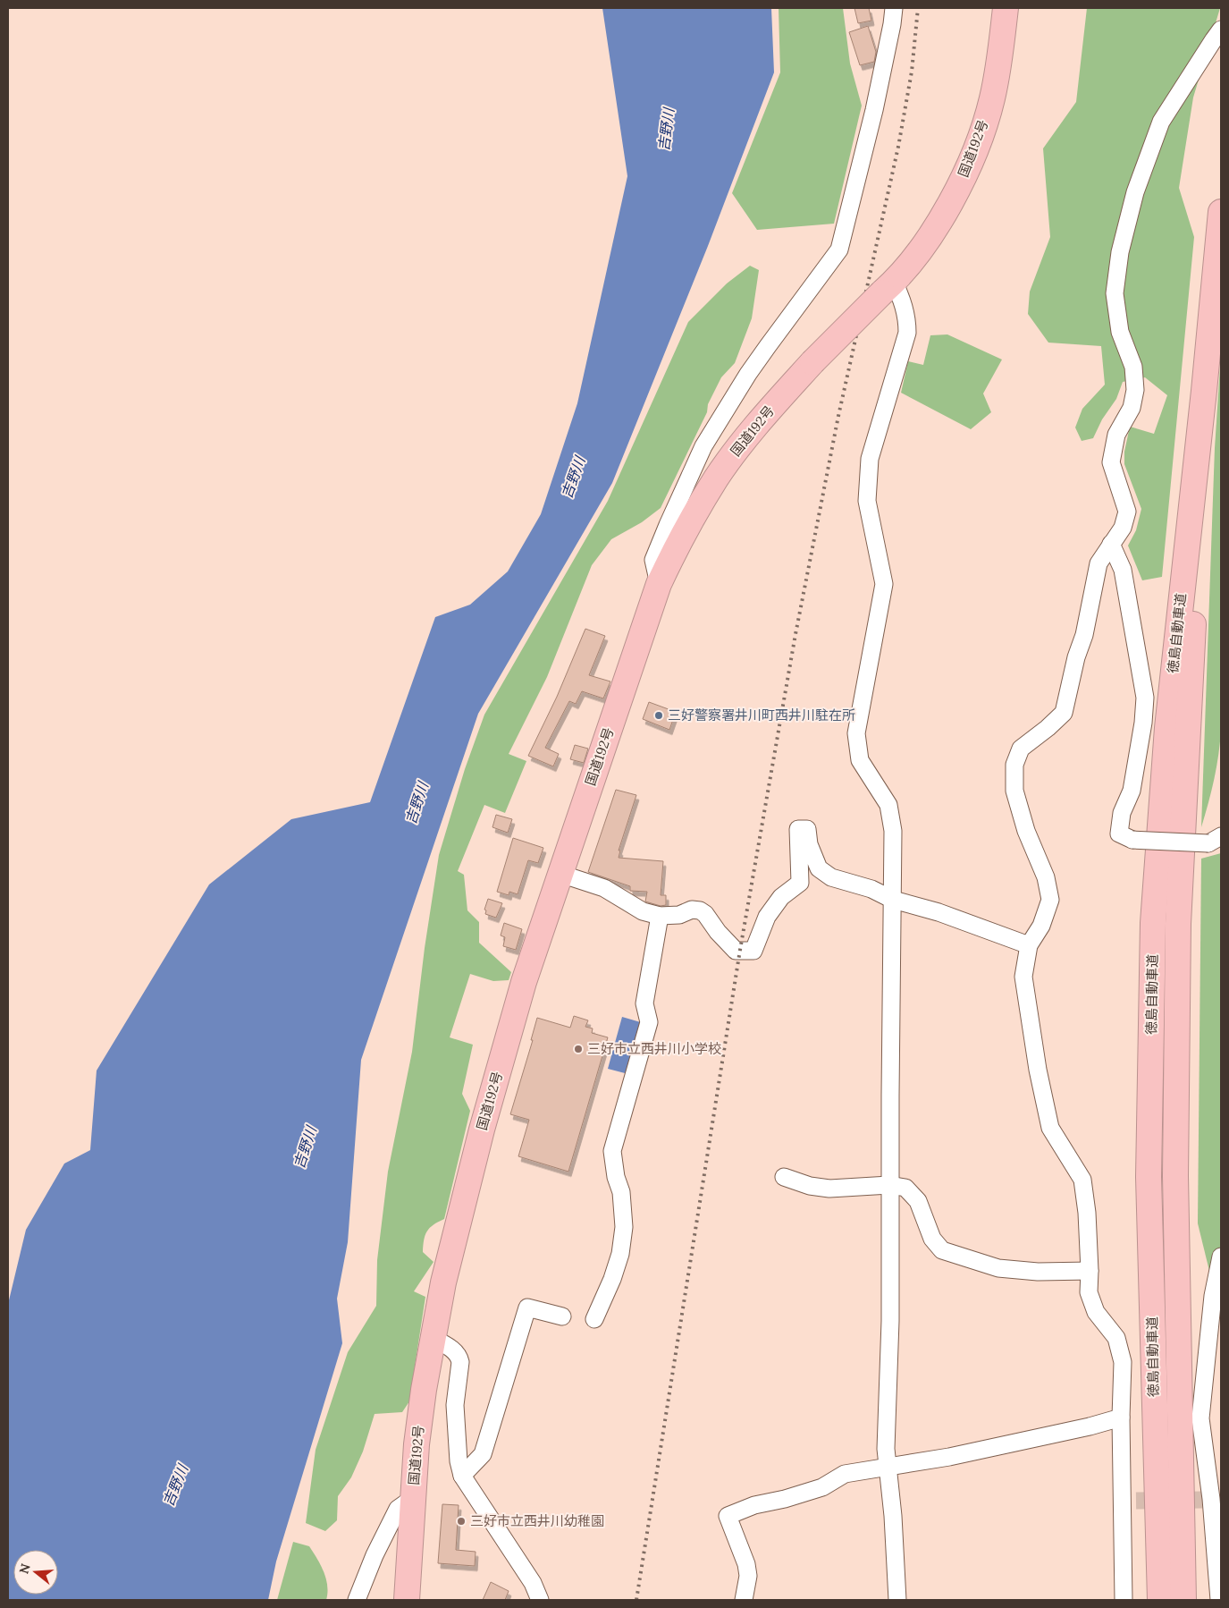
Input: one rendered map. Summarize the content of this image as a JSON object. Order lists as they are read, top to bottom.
{
  "streets": {
    "highway": ["国道192号", "徳島自動車道"]
  },
  "water": ["吉野川"],
  "places": ["三好警察署井川町西井川駐在所", "三好市立西井川小学校", "三好市立西井川幼稚園"],
  "north": "left"
}
